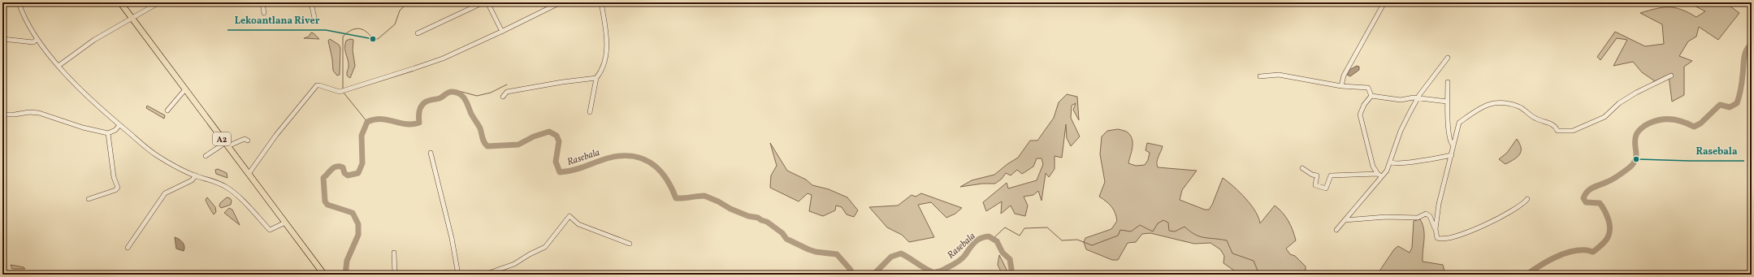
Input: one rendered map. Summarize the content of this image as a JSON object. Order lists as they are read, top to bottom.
{
  "streets": {
    "main road": ["A2"]
  },
  "water": ["Rasebala"],
  "places": ["Lekoantlana River", "Rasebala"]
}
